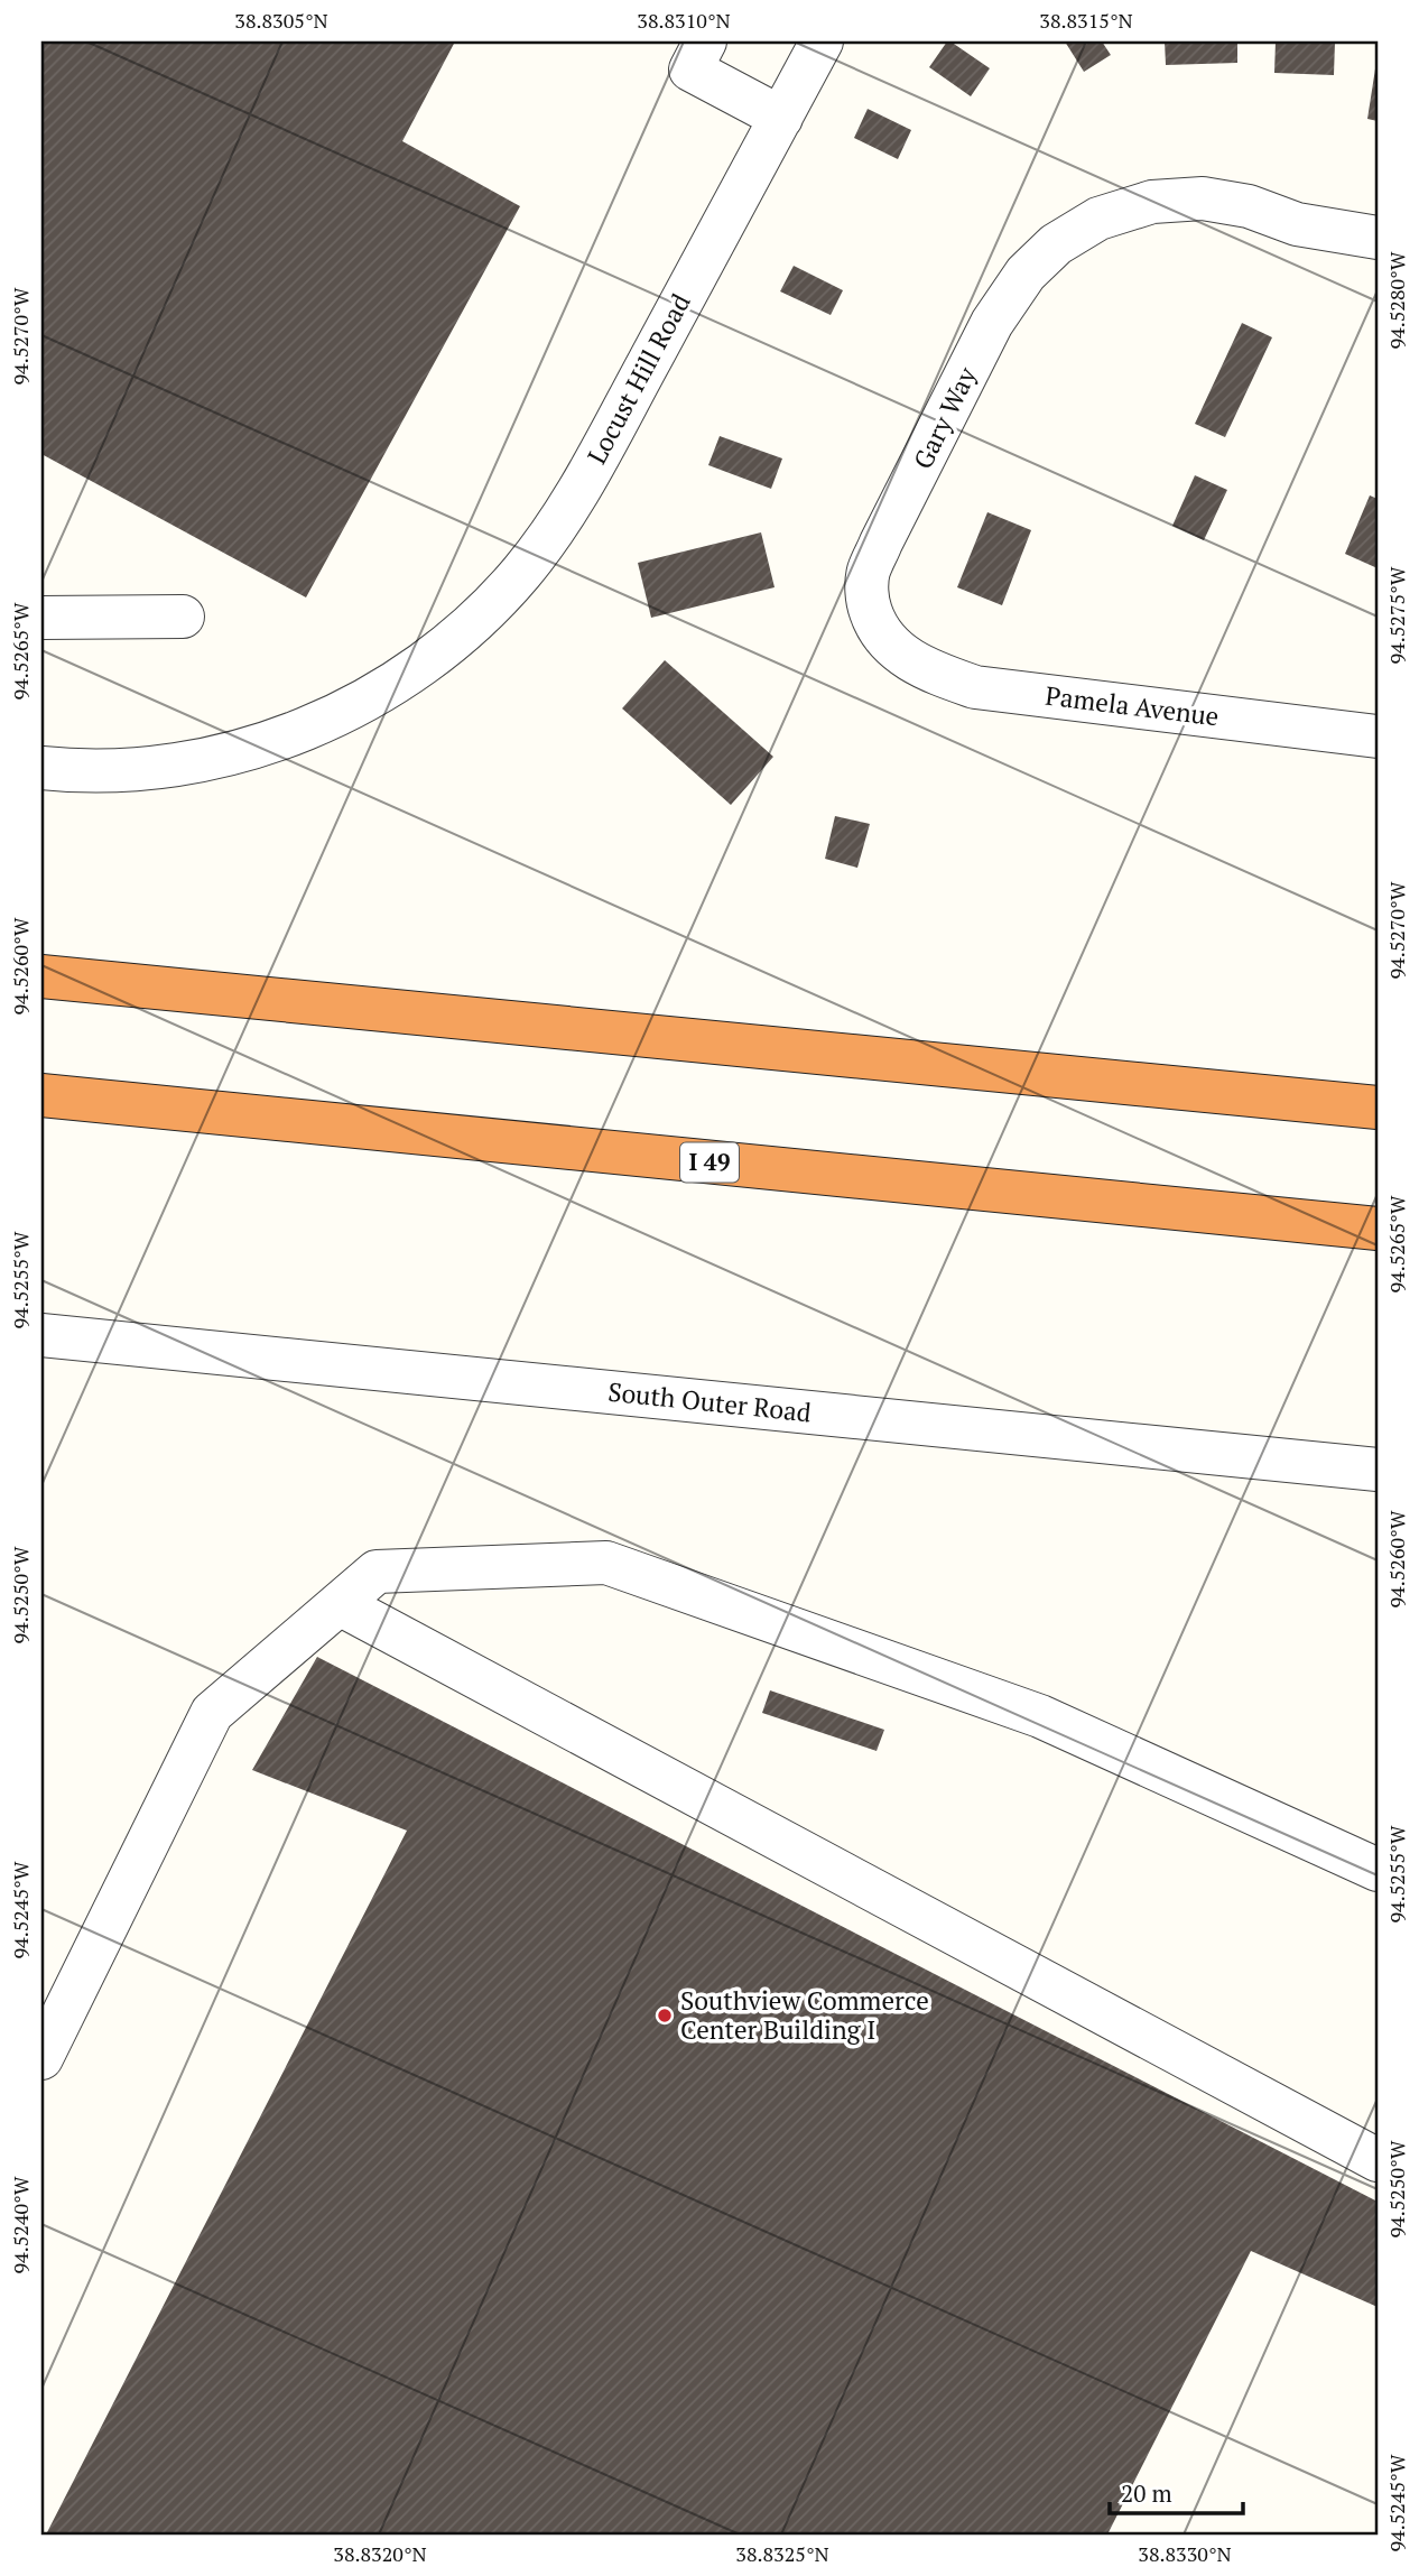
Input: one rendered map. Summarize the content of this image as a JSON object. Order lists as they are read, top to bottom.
{
  "streets": {
    "highway": ["I 49"],
    "street": [
      "Locust Hill Road",
      "Gary Way",
      "Pamela Avenue",
      "South Outer Road"
    ]
  },
  "crossings": [
    ["Gary Way", "Pamela Avenue"]
  ],
  "places": ["Southview Commerce Center Building I"],
  "scale_bar": "20 m",
  "coordinates": [
    "38.8305°N",
    "38.8310°N",
    "38.8315°N",
    "94.5280°W",
    "94.5270°W",
    "94.5275°W",
    "94.5265°W",
    "94.5260°W",
    "94.5255°W",
    "94.5250°W",
    "94.5245°W",
    "94.5240°W",
    "38.8320°N",
    "38.8325°N",
    "38.8330°N"
  ]
}
